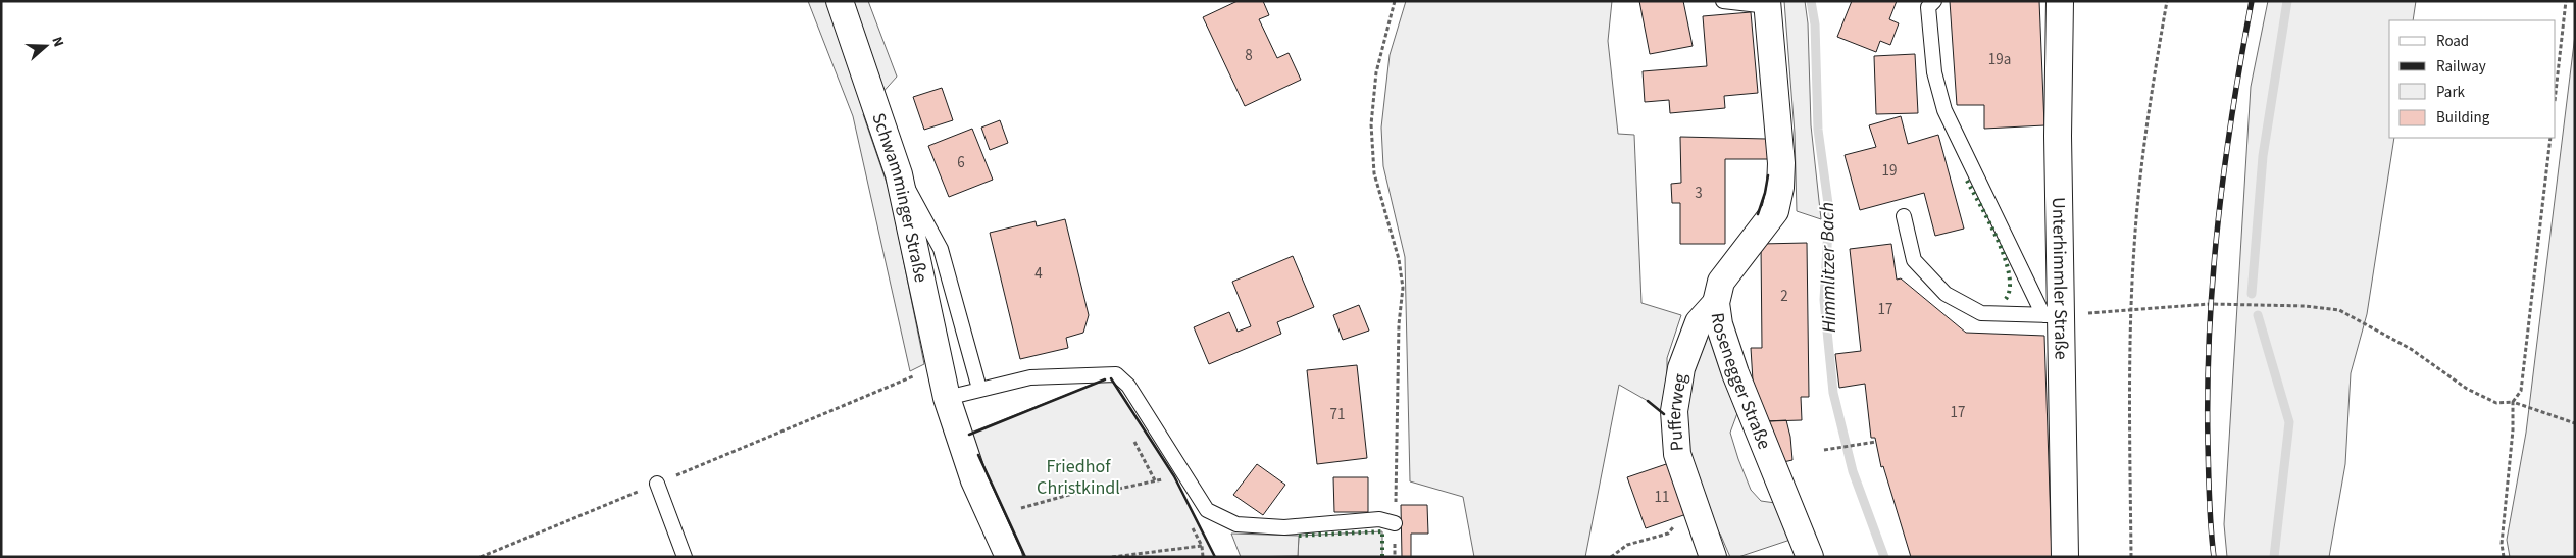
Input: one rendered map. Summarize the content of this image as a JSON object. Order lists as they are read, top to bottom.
{
  "streets": {
    "street": [
      "Schwamminger Straße",
      "Unterhimmler Straße",
      "Rosenegger Straße",
      "Pufferweg"
    ]
  },
  "crossings": [
    ["Rosenegger Straße", "Pufferweg"]
  ],
  "water": ["Himmlitzer Bach"],
  "parks": ["Friedhof Christkindl"],
  "house_numbers": [
    "8",
    "19a",
    "6",
    "19",
    "3",
    "4",
    "2",
    "17",
    "17",
    "71",
    "11"
  ],
  "legend": [
    "Road",
    "Railway",
    "Park",
    "Building"
  ],
  "north": "right"
}
